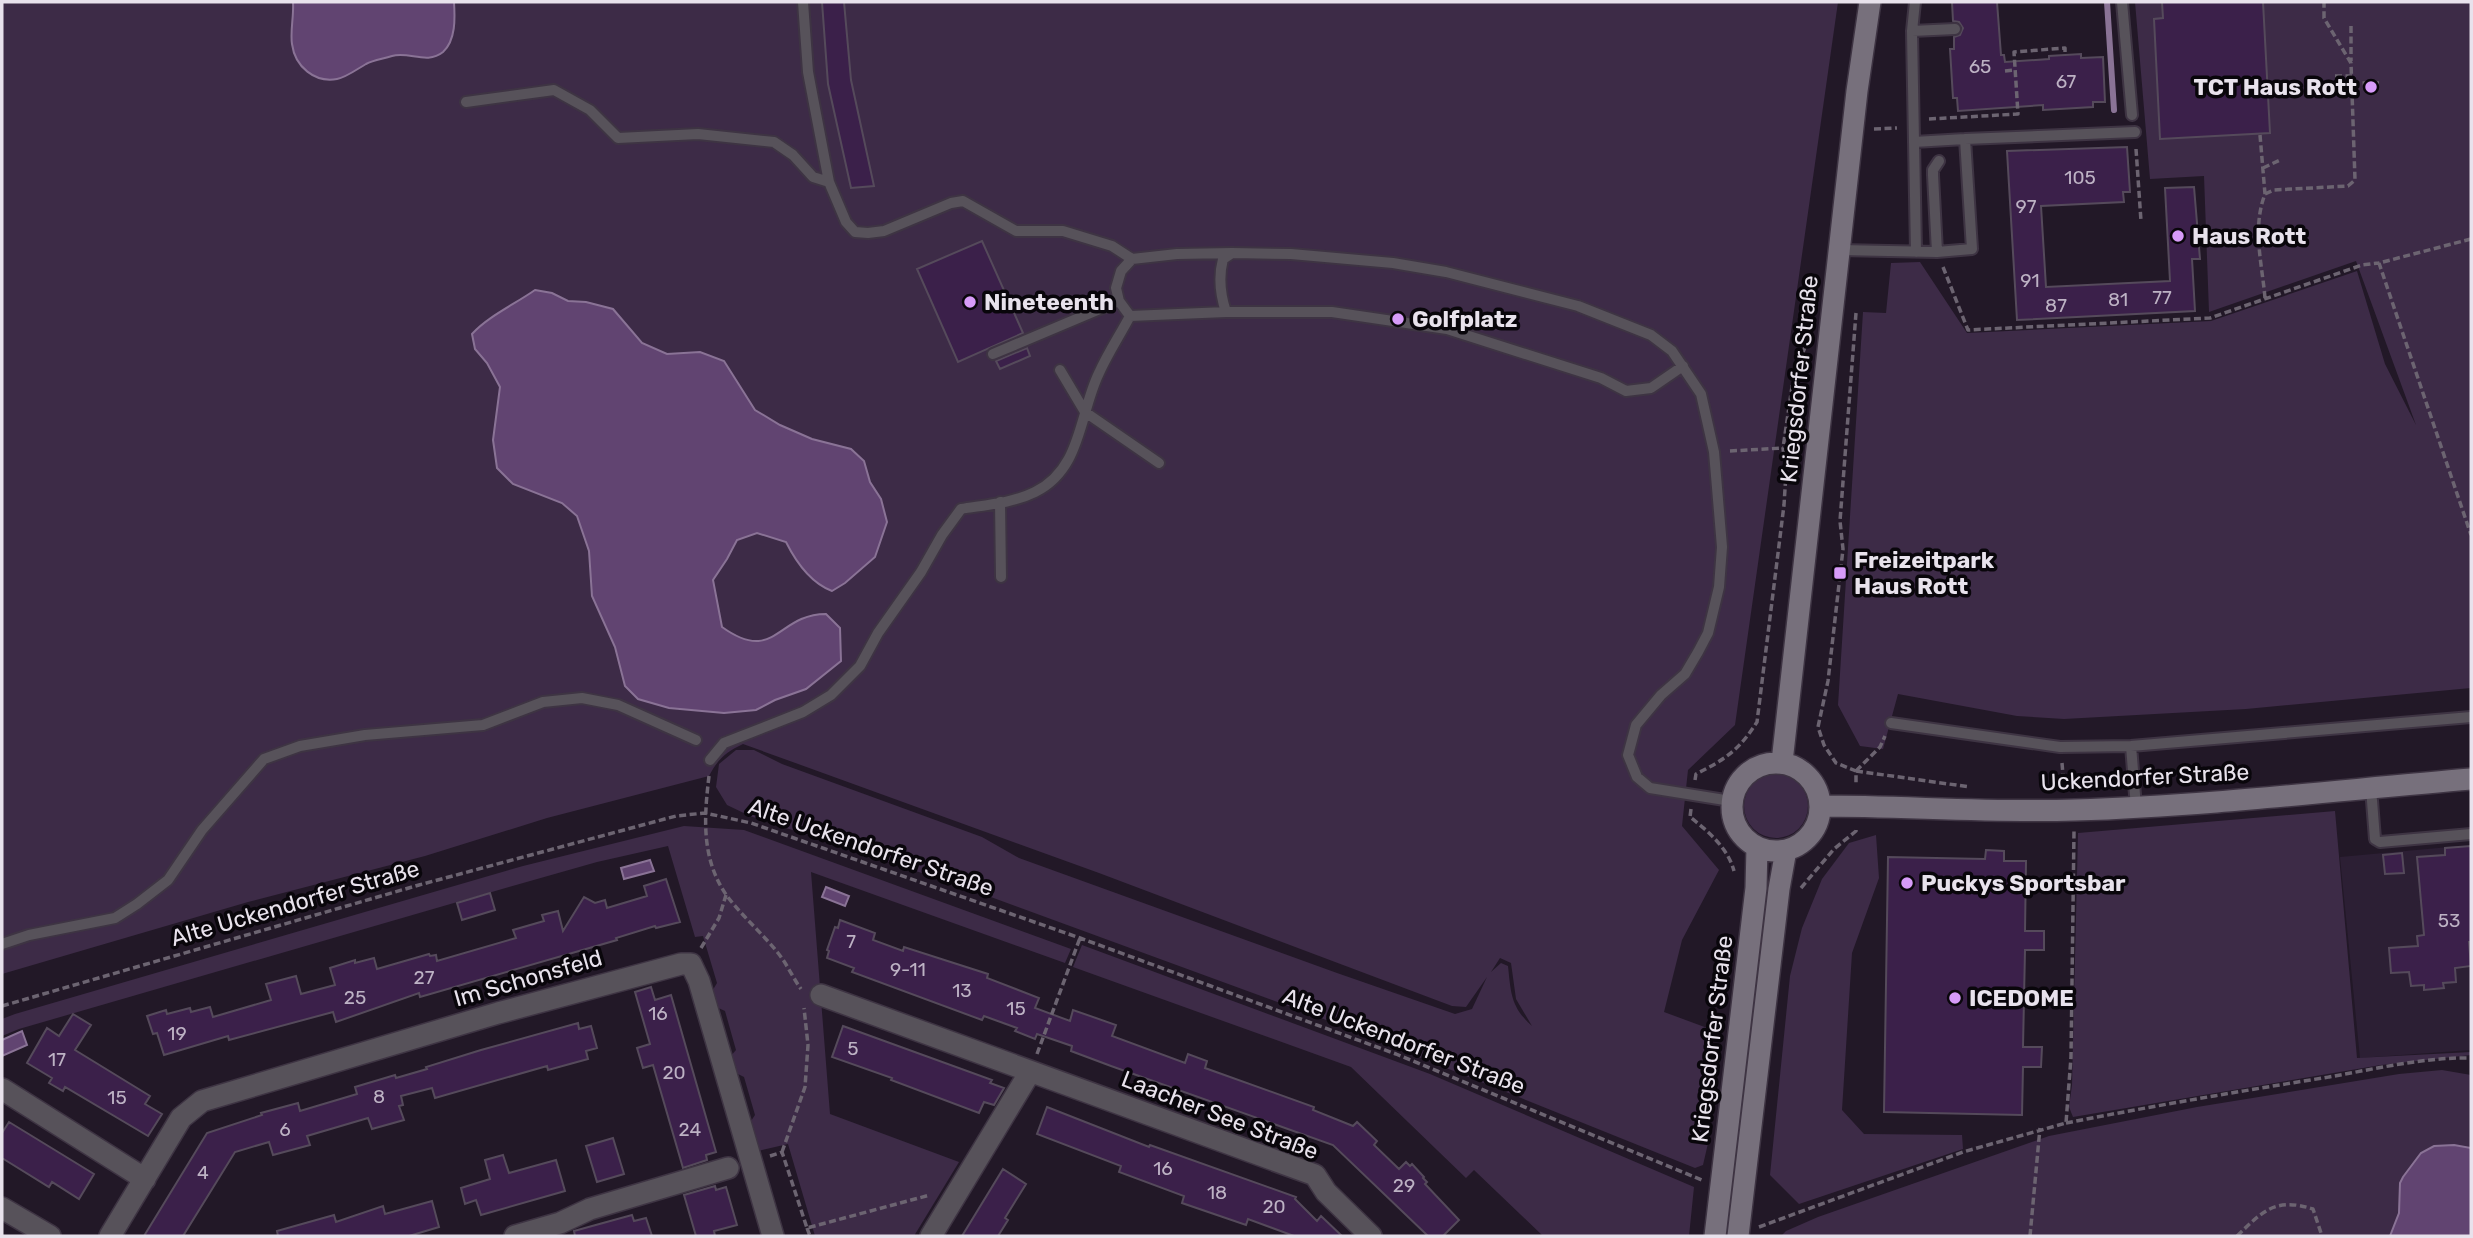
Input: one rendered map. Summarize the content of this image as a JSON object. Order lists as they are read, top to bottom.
{
  "streets": {
    "main road": ["Kriegsdorfer Straße", "Uckendorfer Straße"],
    "street": ["Im Schonsfeld", "Laacher See Straße"],
    "path": ["Alte Uckendorfer Straße"]
  },
  "crossings": [
    ["Kriegsdorfer Straße", "Uckendorfer Straße"]
  ],
  "places": {
    "other": [
      "TCT Haus Rott",
      "Haus Rott",
      "Nineteenth",
      "Golfplatz",
      "Puckys Sportsbar",
      "ICEDOME"
    ],
    "transit": ["Freizeitpark Haus Rott"]
  },
  "house_numbers": [
    "65",
    "67",
    "105",
    "97",
    "91",
    "77",
    "81",
    "87",
    "53",
    "7",
    "9-11",
    "27",
    "13",
    "25",
    "15",
    "16",
    "19",
    "5",
    "17",
    "20",
    "8",
    "15",
    "6",
    "24",
    "16",
    "4",
    "29",
    "18",
    "20"
  ]
}
